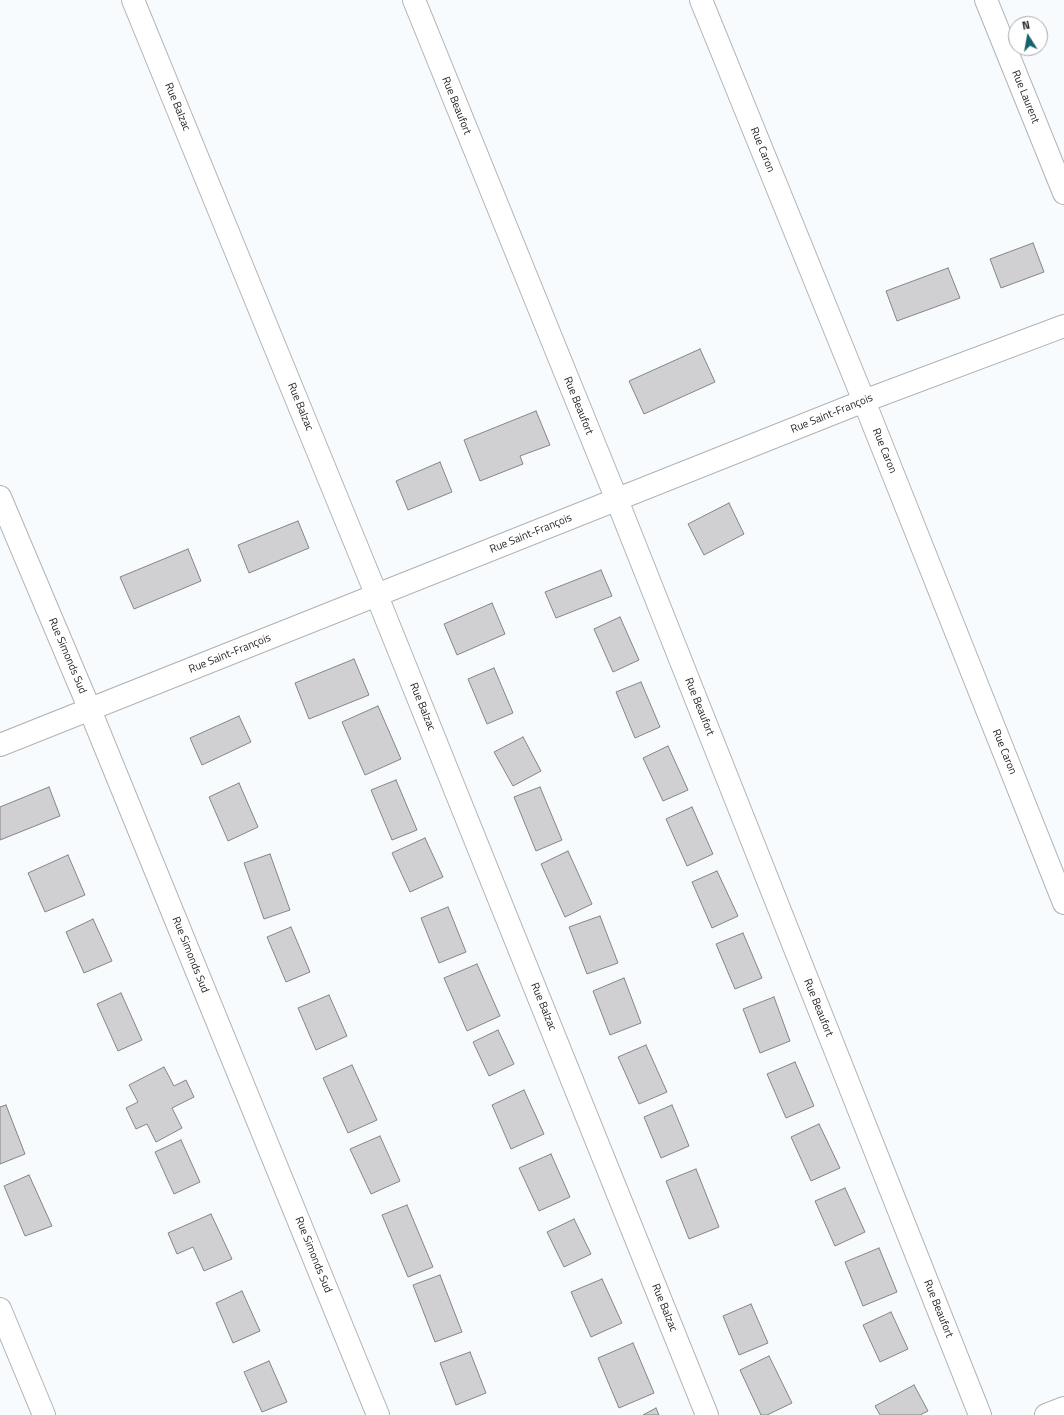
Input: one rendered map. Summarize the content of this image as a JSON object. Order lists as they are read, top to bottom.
{
  "streets": {
    "street": [
      "Rue Laurent",
      "Rue Beaufort",
      "Rue Balzac",
      "Rue Caron",
      "Rue Saint-François",
      "Rue Simonds Sud"
    ]
  },
  "crossings": [
    ["Rue Beaufort", "Rue Saint-François"],
    ["Rue Balzac", "Rue Saint-François"],
    ["Rue Caron", "Rue Saint-François"],
    ["Rue Saint-François", "Rue Simonds Sud"]
  ],
  "north": "top"
}
